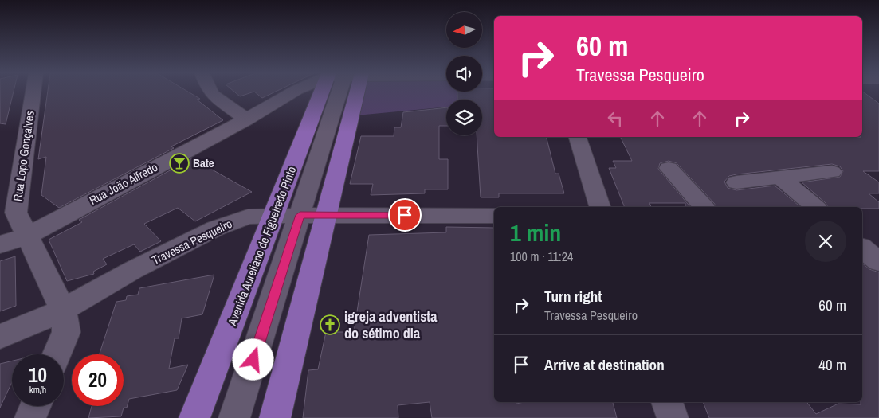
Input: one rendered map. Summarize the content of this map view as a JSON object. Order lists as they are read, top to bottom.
{
  "streets": {
    "main road": ["Avenida Aureliano de Figueiredo Pinto"],
    "street": ["Rua Lopo Gonçalves", "Rua João Alfredo", "Travessa Pesqueiro"]
  },
  "crossings": [
    ["Rua Lopo Gonçalves", "Rua João Alfredo"],
    ["Rua Lopo Gonçalves", "Travessa Pesqueiro"],
    ["Travessa Pesqueiro", "Avenida Aureliano de Figueiredo Pinto"]
  ],
  "places": {
    "bar": ["Bate"],
    "church": ["igreja adventista do sétimo dia"]
  },
  "north": "left",
  "page": {
    "turn": ["60 m", "Travessa Pesqueiro"],
    "heading": ["1 min", "100 m · 11:24"],
    "list": [
      {
        "name": "Turn right",
        "note": "Travessa Pesqueiro",
        "value": "60 m"
      },
      {
        "name": "Arrive at destination",
        "value": "40 m"
      }
    ],
    "speed": "10 km/h",
    "limit": "20"
  }
}
